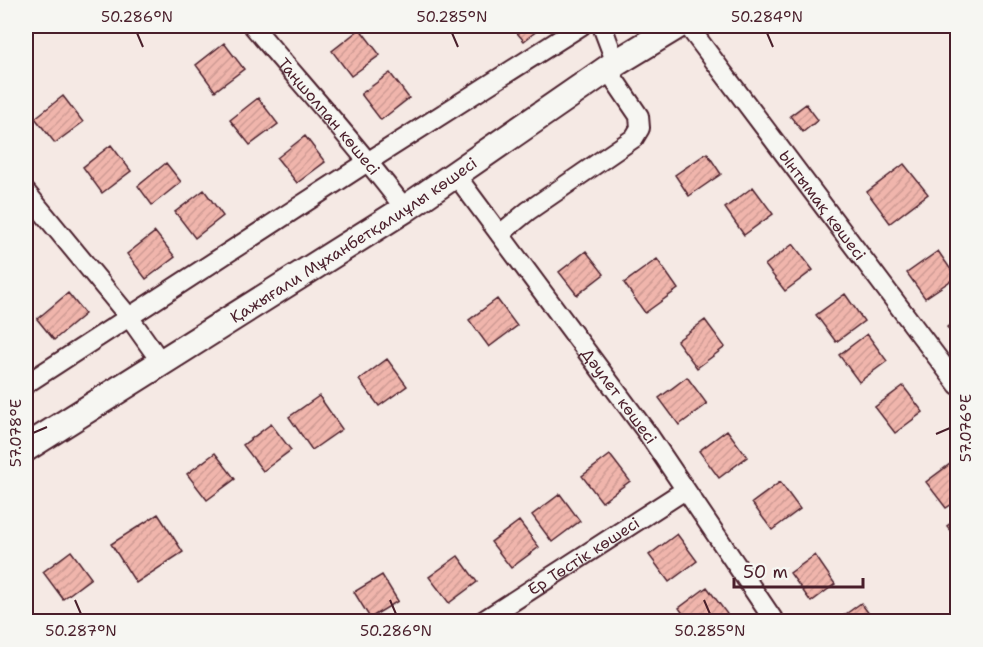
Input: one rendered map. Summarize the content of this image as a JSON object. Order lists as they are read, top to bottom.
{
  "streets": {
    "street": [
      "Таңшолпан көшесі",
      "Ынтымақ көшесі",
      "Қажығали Мұханбетқалиұлы көшесі",
      "Дәулет көшесі",
      "Ер Төстік көшесі"
    ]
  },
  "crossings": [
    ["Таңшолпан көшесі", "Қажығали Мұханбетқалиұлы көшесі"],
    ["Қажығали Мұханбетқалиұлы көшесі", "Дәулет көшесі"],
    ["Дәулет көшесі", "Ер Төстік көшесі"]
  ],
  "scale_bar": "50 m",
  "coordinates": [
    "50.286°N",
    "50.285°N",
    "50.284°N",
    "57.076°E",
    "57.078°E",
    "50.287°N"
  ]
}
